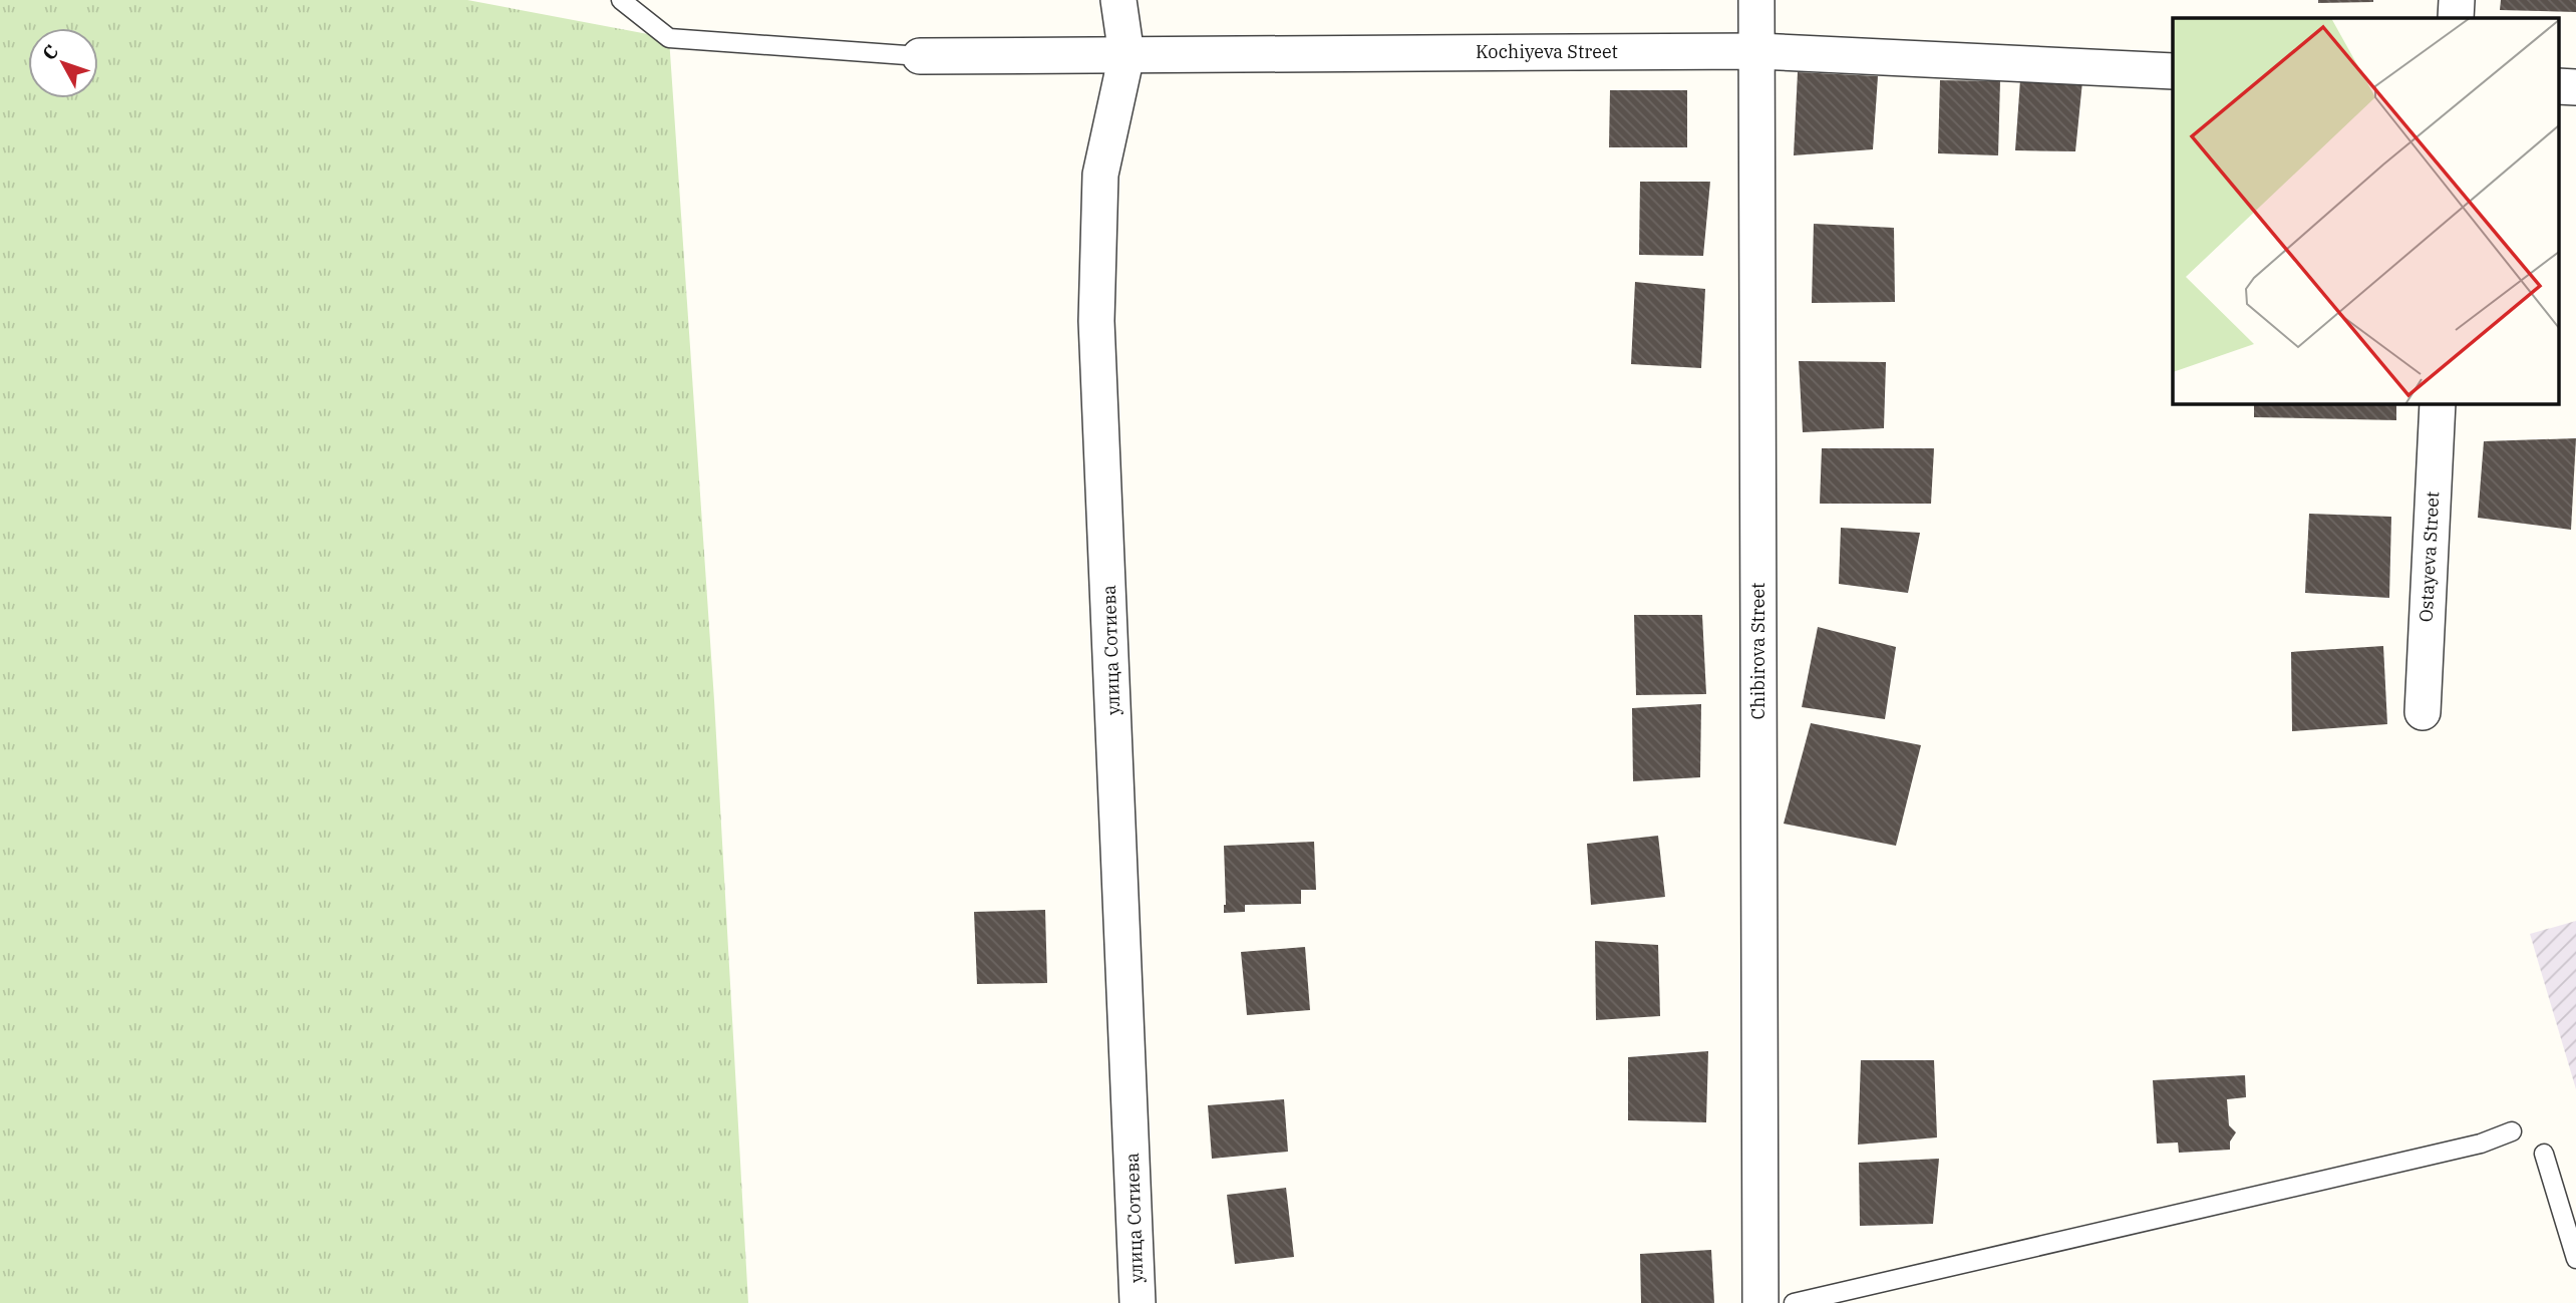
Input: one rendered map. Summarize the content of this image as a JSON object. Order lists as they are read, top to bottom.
{
  "streets": {
    "street": [
      "Kochiyeva Street",
      "Ostayeva Street",
      "улица Сотиева",
      "Chibirova Street"
    ]
  },
  "crossings": [
    ["Kochiyeva Street", "улица Сотиева"],
    ["Kochiyeva Street", "Chibirova Street"]
  ],
  "north": "top left"
}
